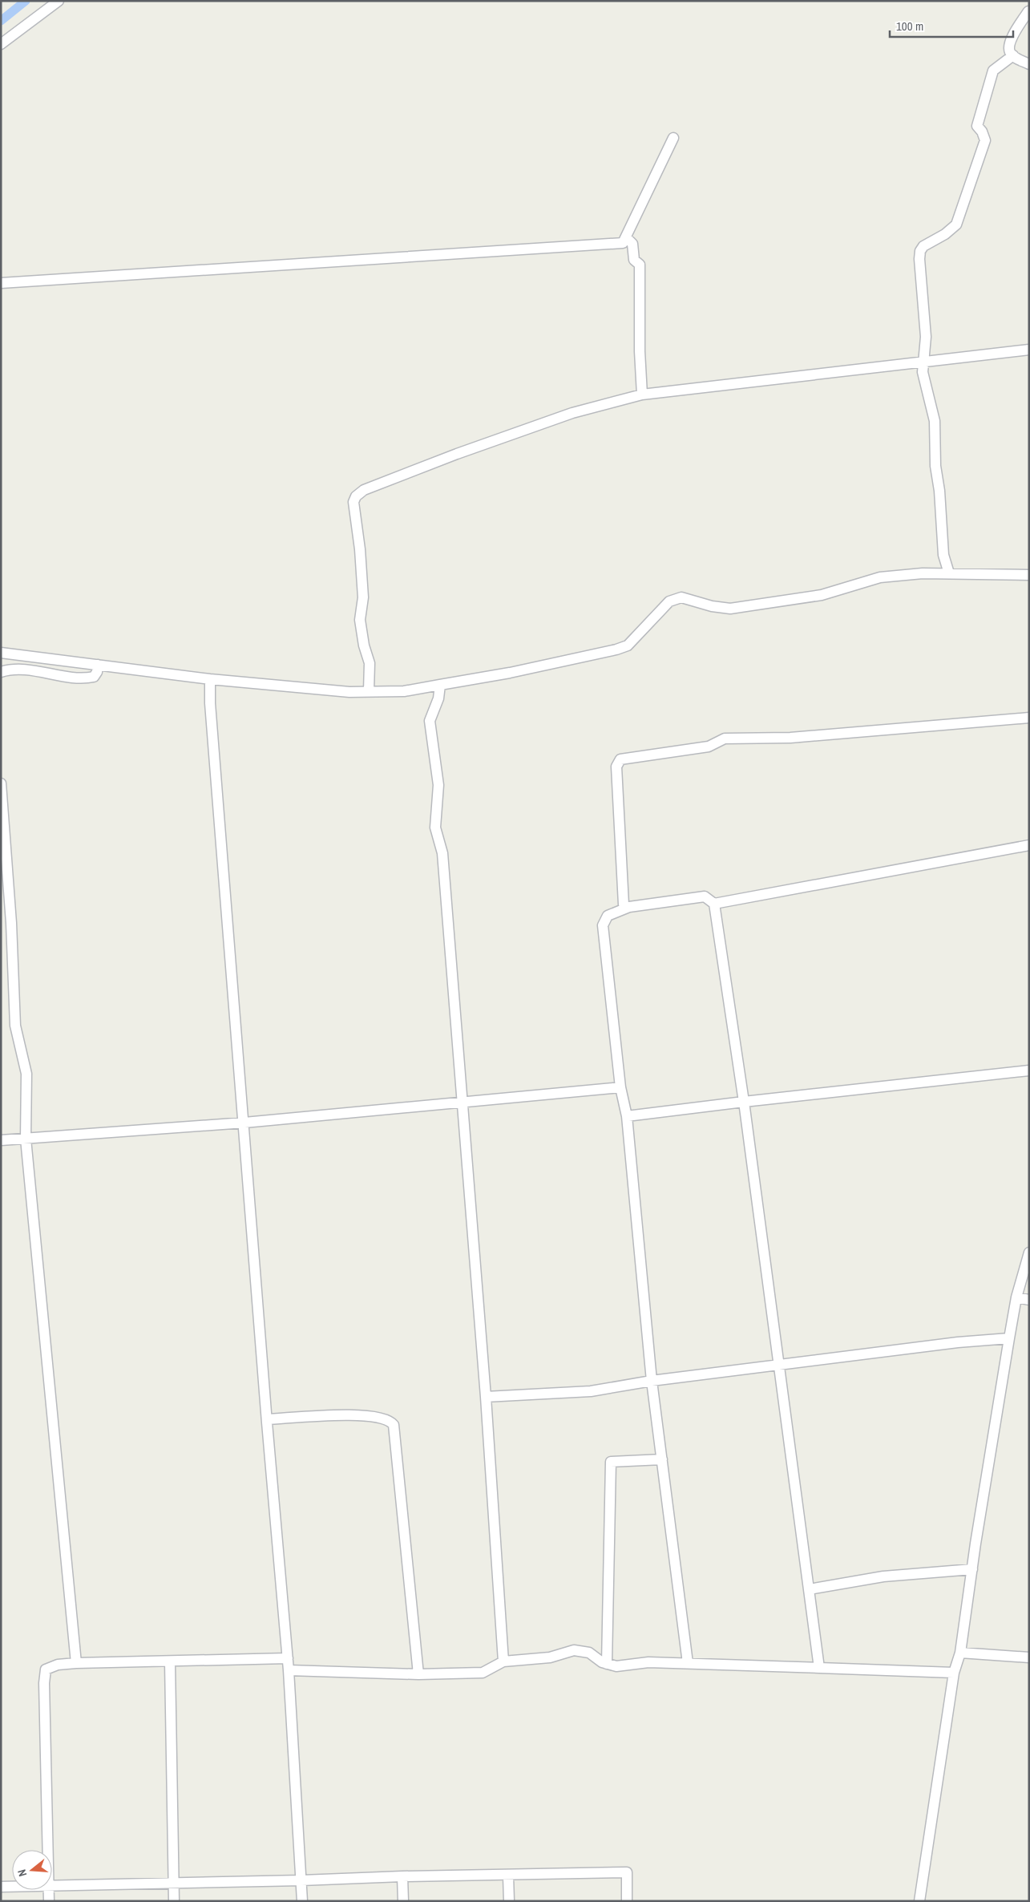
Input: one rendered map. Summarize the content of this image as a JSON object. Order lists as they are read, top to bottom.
{
  "scale_bar": "100 m",
  "north": "left"
}
